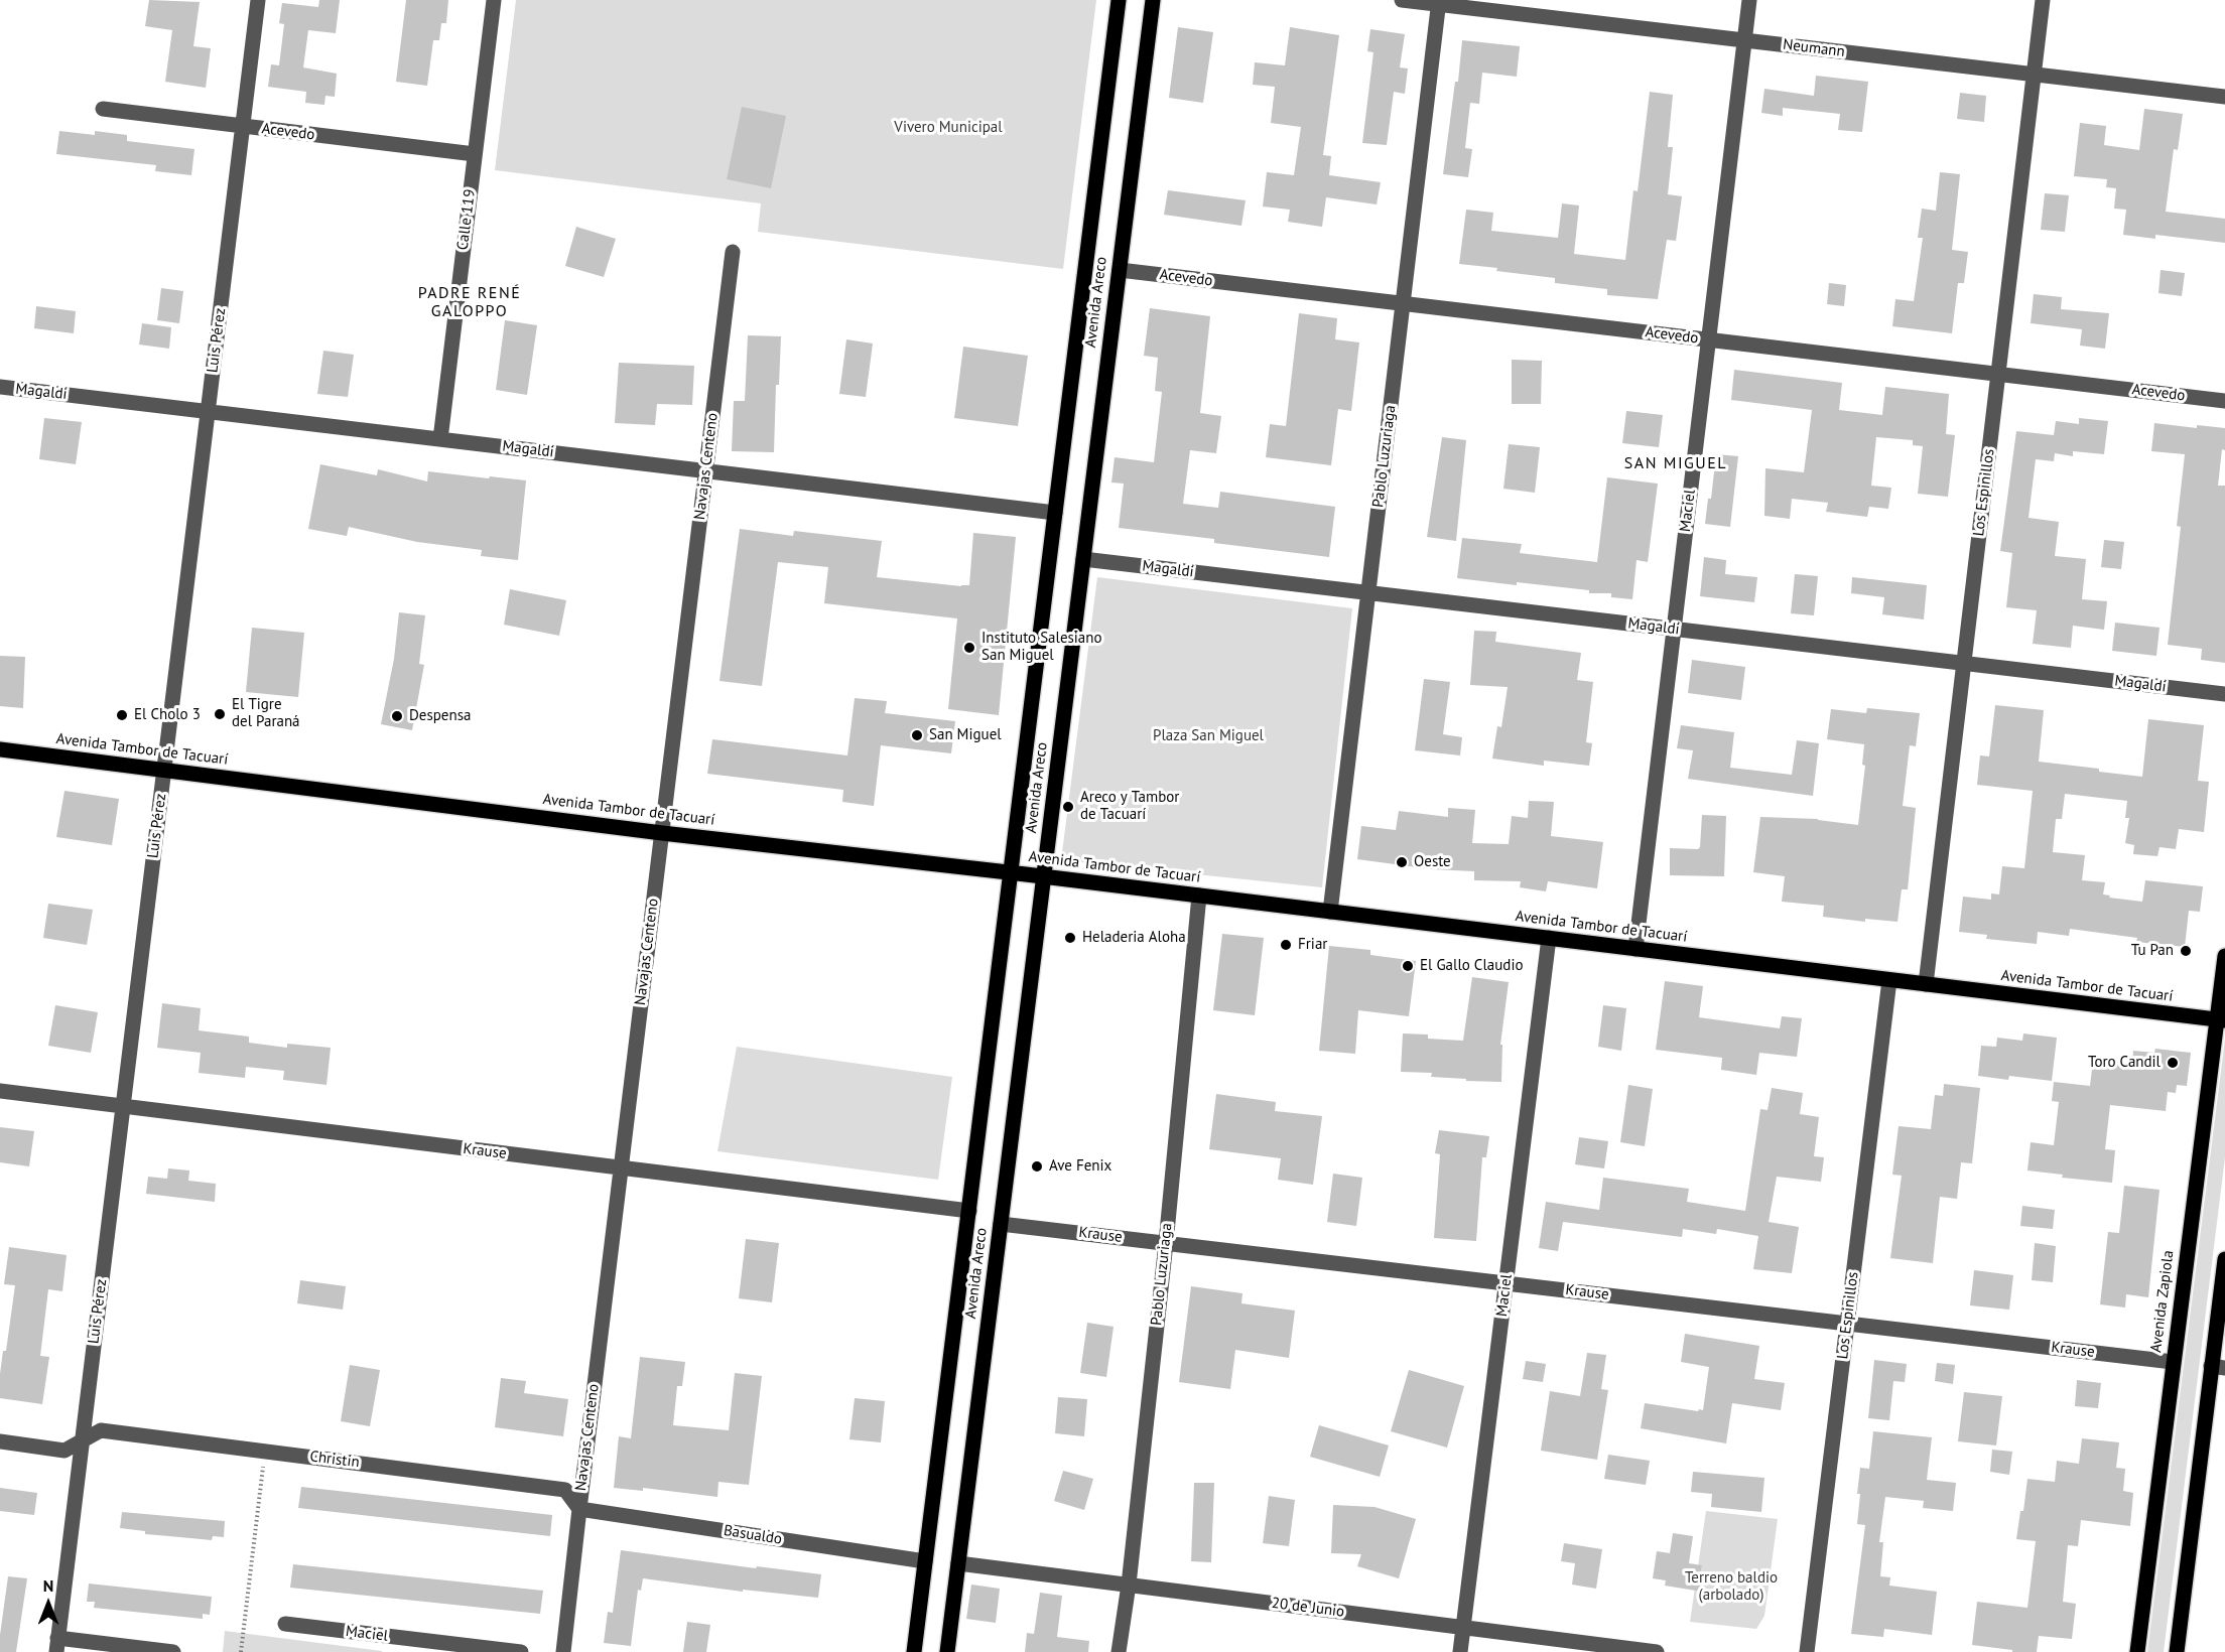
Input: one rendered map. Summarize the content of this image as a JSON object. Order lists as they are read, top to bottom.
{
  "streets": {
    "main road": ["Avenida Areco", "Avenida Tambor de Tacuarí", "Avenida Zapiola"],
    "street": [
      "Neumann",
      "Acevedo",
      "Calle 119",
      "Luis Pérez",
      "Magaldi",
      "Pablo Luzuriaga",
      "Navajas Centeno",
      "Los Espinillos",
      "Maciel",
      "Krause",
      "Christin",
      "Basualdo",
      "20 de Junio"
    ]
  },
  "crossings": [
    ["Neumann", "Pablo Luzuriaga"],
    ["Neumann", "Los Espinillos"],
    ["Neumann", "Maciel"],
    ["Acevedo", "Calle 119"],
    ["Acevedo", "Avenida Areco"],
    ["Acevedo", "Luis Pérez"],
    ["Acevedo", "Pablo Luzuriaga"],
    ["Acevedo", "Los Espinillos"],
    ["Acevedo", "Maciel"],
    ["Calle 119", "Magaldi"],
    ["Avenida Areco", "Magaldi"],
    ["Avenida Areco", "Avenida Tambor de Tacuarí"],
    ["Avenida Areco", "Krause"],
    ["Avenida Areco", "Basualdo"],
    ["Avenida Areco", "20 de Junio"],
    ["Luis Pérez", "Magaldi"],
    ["Luis Pérez", "Avenida Tambor de Tacuarí"],
    ["Luis Pérez", "Krause"],
    ["Luis Pérez", "Christin"],
    ["Magaldi", "Pablo Luzuriaga"],
    ["Magaldi", "Navajas Centeno"],
    ["Magaldi", "Los Espinillos"],
    ["Magaldi", "Maciel"],
    ["Pablo Luzuriaga", "Avenida Tambor de Tacuarí"],
    ["Pablo Luzuriaga", "Krause"],
    ["Pablo Luzuriaga", "20 de Junio"],
    ["Navajas Centeno", "Avenida Tambor de Tacuarí"],
    ["Navajas Centeno", "Krause"],
    ["Navajas Centeno", "Christin"],
    ["Navajas Centeno", "Basualdo"],
    ["Los Espinillos", "Avenida Tambor de Tacuarí"],
    ["Los Espinillos", "Krause"],
    ["Maciel", "Avenida Tambor de Tacuarí"],
    ["Maciel", "Krause"],
    ["Maciel", "20 de Junio"],
    ["Avenida Tambor de Tacuarí", "Avenida Zapiola"],
    ["Krause", "Avenida Zapiola"],
    ["Christin", "Basualdo"]
  ],
  "districts": ["PADRE RENÉ GALOPPO", "SAN MIGUEL"],
  "parks": ["Vivero Municipal", "Plaza San Miguel", "Terreno baldio (arbolado)"],
  "places": [
    "Instituto Salesiano San Miguel",
    "El Tigre del Paraná",
    "El Cholo 3",
    "Despensa",
    "San Miguel",
    "Areco y Tambor de Tacuarí",
    "Oeste",
    "Heladeria Aloha",
    "Friar",
    "Tu Pan",
    "El Gallo Claudio",
    "Toro Candil",
    "Ave Fenix"
  ],
  "north": "top"
}
